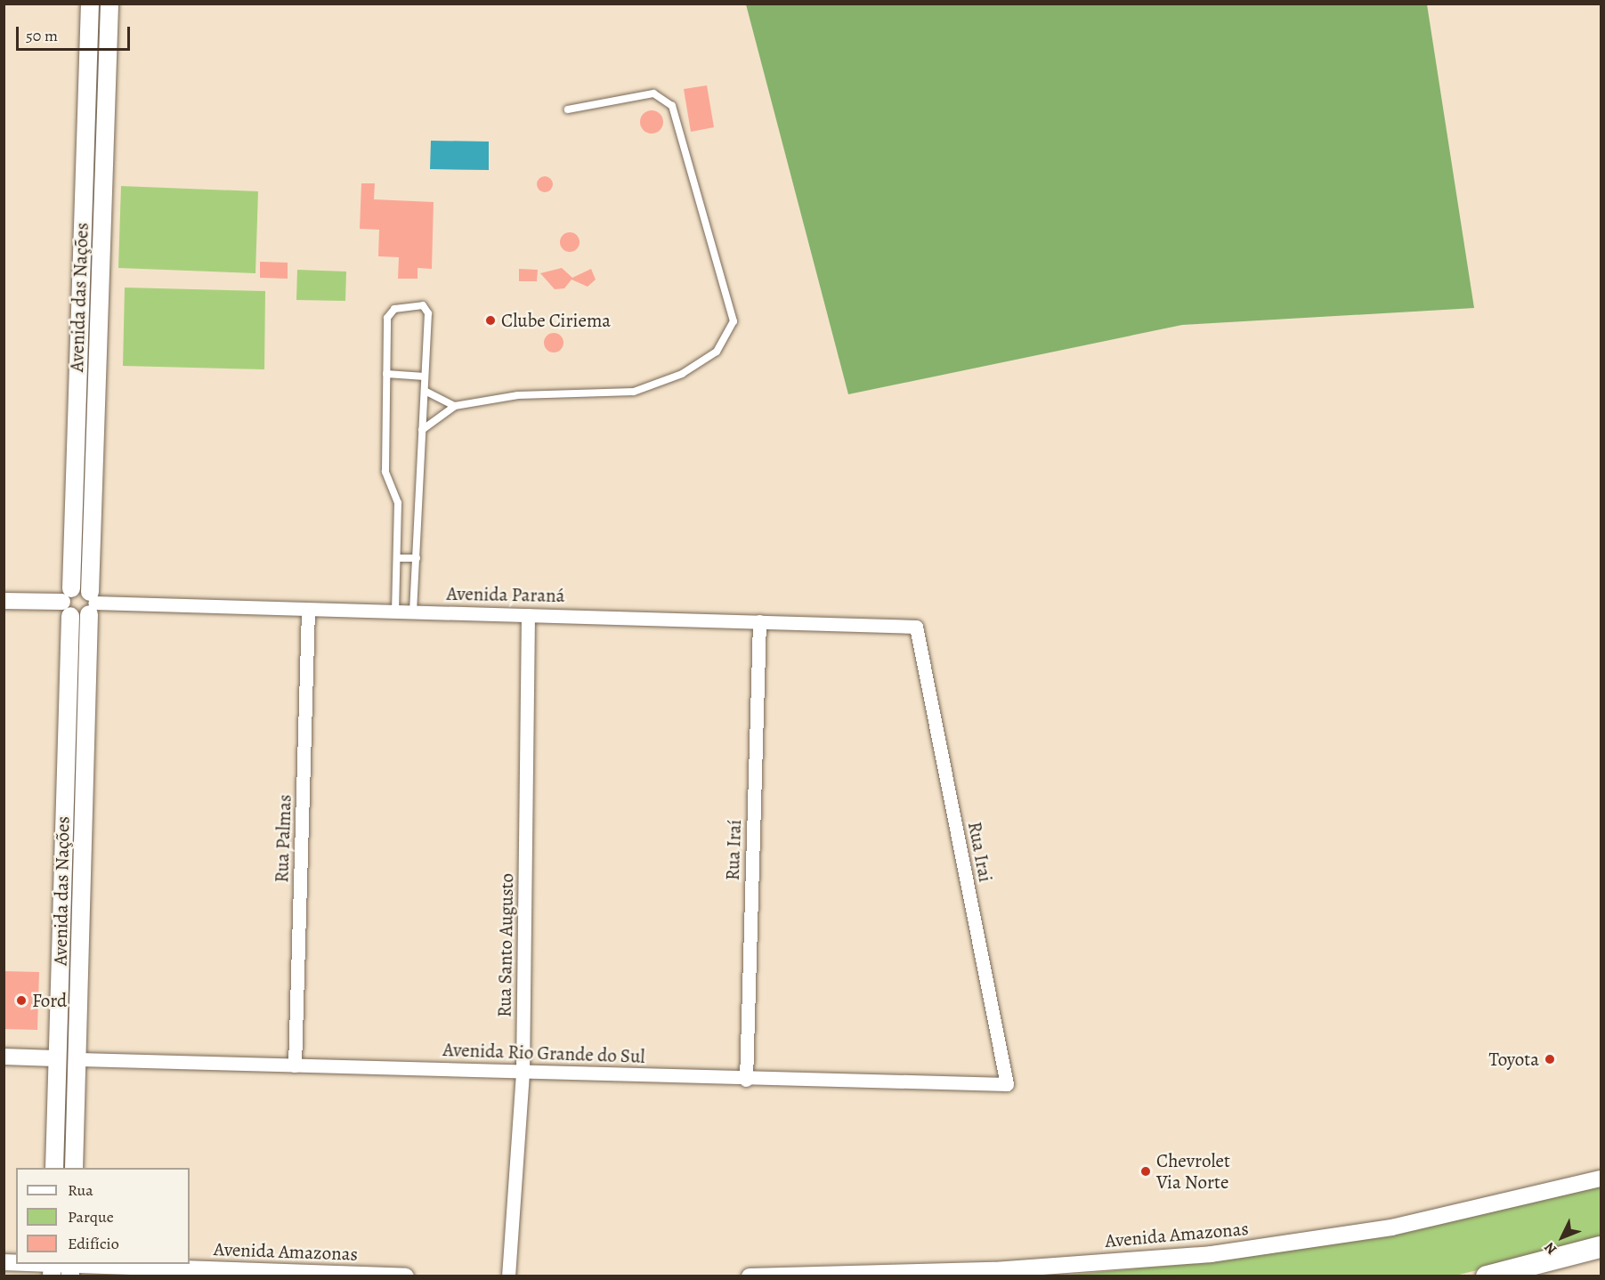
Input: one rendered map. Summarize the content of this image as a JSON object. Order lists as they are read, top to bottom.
{
  "streets": {
    "main road": ["Avenida das Nações"],
    "street": [
      "Avenida Paraná",
      "Rua Palmas",
      "Rua Iraí",
      "Rua Irai",
      "Rua Santo Augusto",
      "Avenida Rio Grande do Sul",
      "Avenida Amazonas"
    ]
  },
  "crossings": [
    ["Avenida das Nações", "Avenida Paraná"],
    ["Avenida das Nações", "Avenida Rio Grande do Sul"],
    ["Avenida Paraná", "Rua Palmas"],
    ["Avenida Paraná", "Rua Iraí"],
    ["Avenida Paraná", "Rua Irai"],
    ["Avenida Paraná", "Rua Santo Augusto"],
    ["Rua Palmas", "Avenida Rio Grande do Sul"],
    ["Rua Iraí", "Avenida Rio Grande do Sul"],
    ["Rua Irai", "Avenida Rio Grande do Sul"],
    ["Rua Santo Augusto", "Avenida Rio Grande do Sul"]
  ],
  "places": [
    "Clube Ciriema",
    "Ford",
    "Toyota",
    "Chevrolet Via Norte"
  ],
  "legend": ["Rua", "Parque", "Edifício"],
  "scale_bar": "50 m",
  "north": "bottom left"
}
